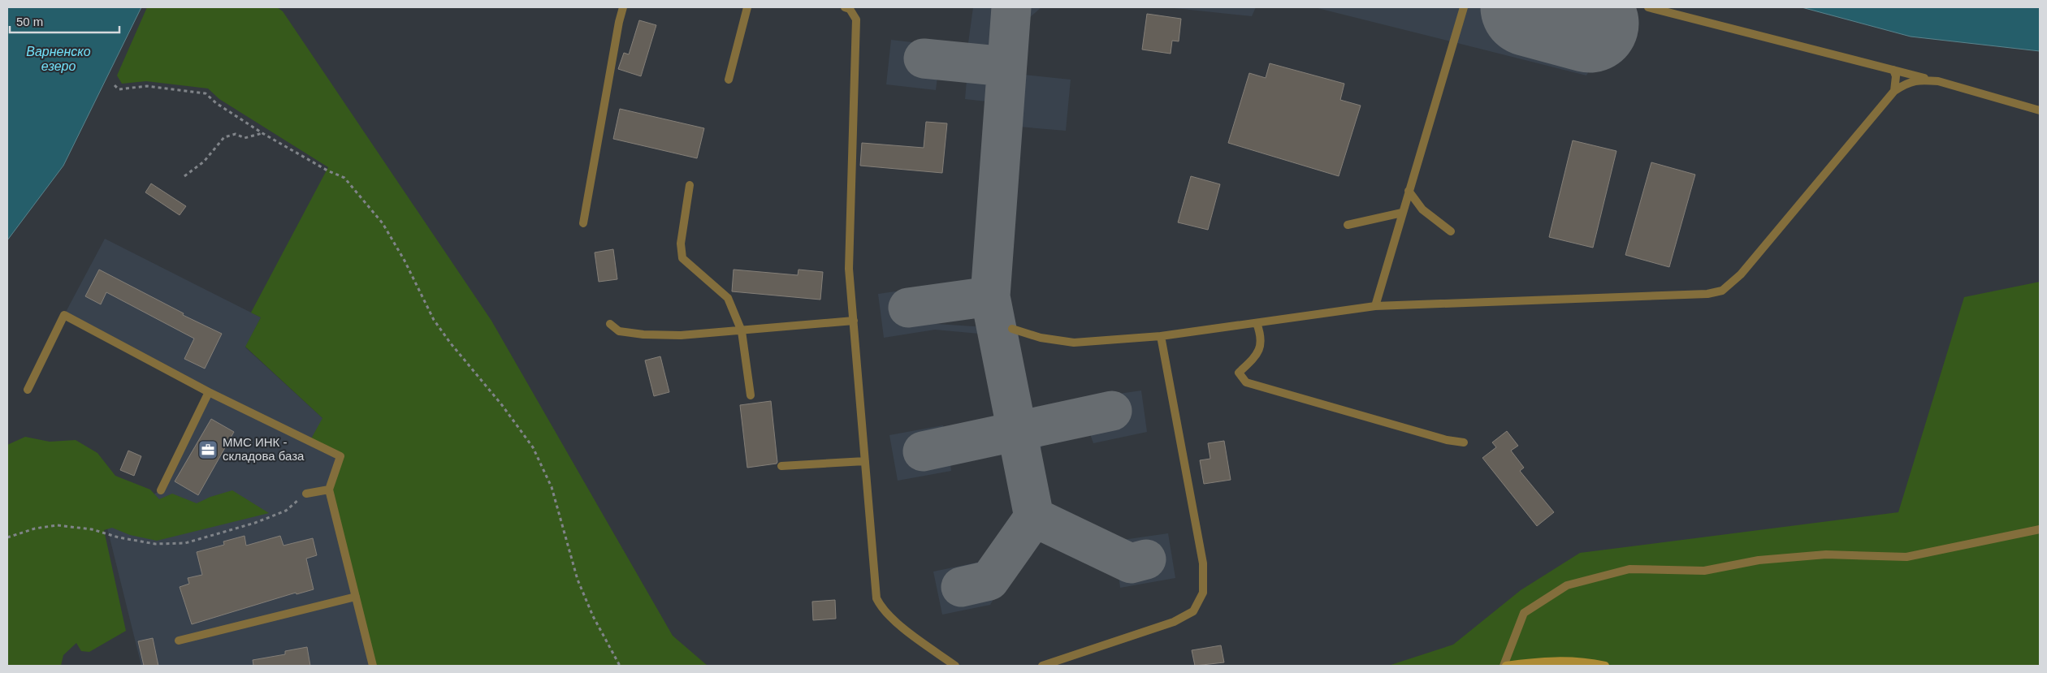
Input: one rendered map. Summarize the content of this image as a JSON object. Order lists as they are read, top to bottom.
{
  "water": ["Варненско езеро"],
  "places": {
    "office": ["ММС ИНК - складова база"]
  },
  "scale_bar": "50 m"
}
